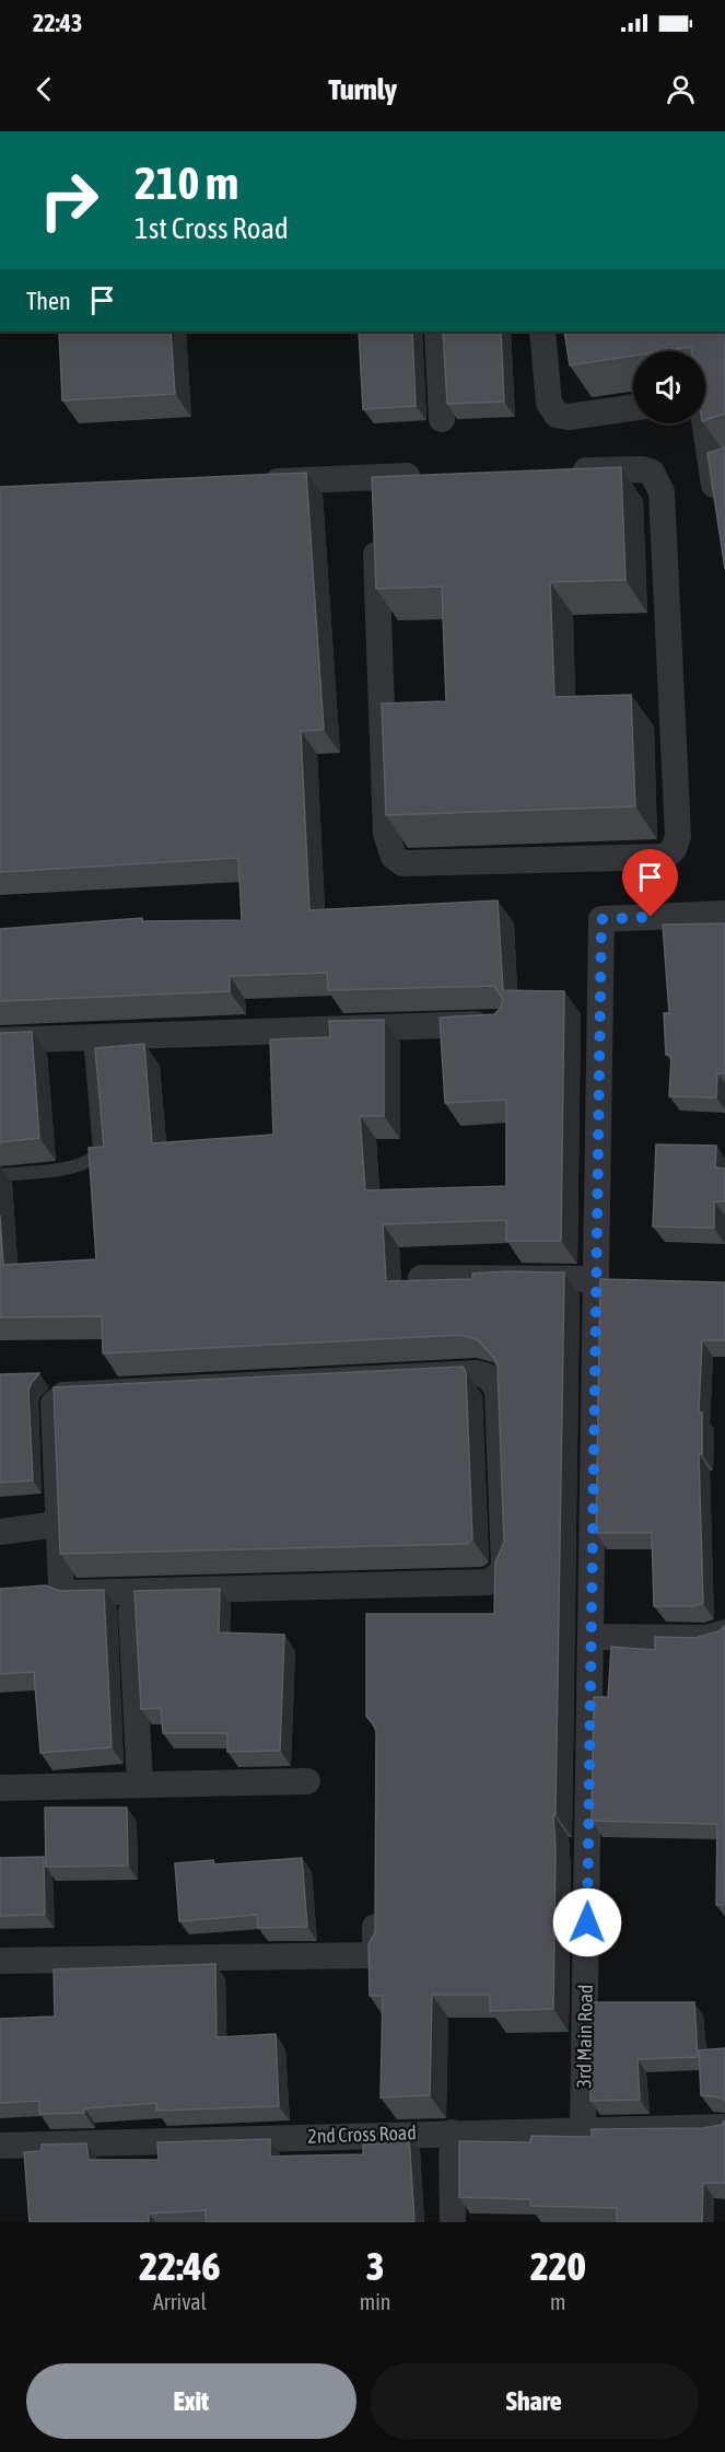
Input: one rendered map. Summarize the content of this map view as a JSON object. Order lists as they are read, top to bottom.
{
  "streets": {
    "street": ["3rd Main Road", "2nd Cross Road"]
  },
  "crossings": [
    ["3rd Main Road", "2nd Cross Road"]
  ],
  "page": {
    "status": "22:43",
    "header": "Turnly",
    "turn": ["210 m", "1st Cross Road"],
    "then": "Then",
    "eta": [
      "22:46",
      "Arrival",
      "3",
      "min",
      "220",
      "m"
    ],
    "buttons": ["Exit", "Share"]
  }
}
